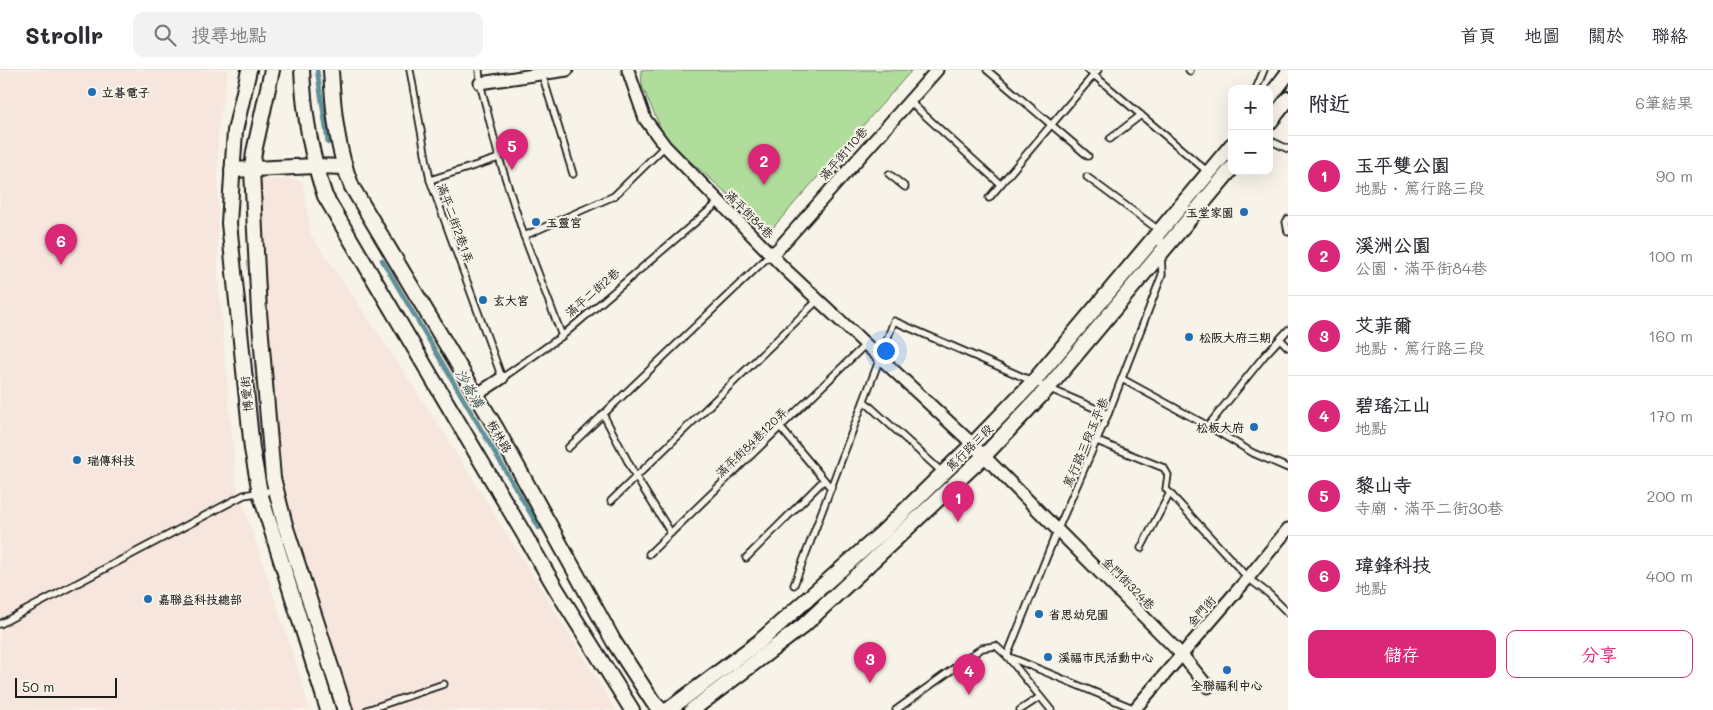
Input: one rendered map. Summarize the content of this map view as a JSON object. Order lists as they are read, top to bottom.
{
  "streets": {
    "street": [
      "滿平街110巷",
      "滿平街84巷",
      "滿平二街2巷",
      "博愛街",
      "板林路",
      "篤行路三段",
      "金門街324巷",
      "金門街"
    ],
    "lane": ["滿平二街2巷1弄", "滿平街84巷120弄", "篤行路三段玉平巷"]
  },
  "crossings": [
    ["滿平街110巷", "滿平街84巷"],
    ["滿平街84巷", "滿平二街2巷"],
    ["滿平街84巷", "滿平街84巷120弄"],
    ["滿平街84巷", "篤行路三段"],
    ["滿平街84巷", "金門街324巷"],
    ["滿平二街2巷1弄", "滿平二街2巷"],
    ["滿平二街2巷", "板林路"],
    ["篤行路三段玉平巷", "篤行路三段"],
    ["篤行路三段玉平巷", "金門街324巷"],
    ["篤行路三段", "金門街324巷"],
    ["金門街324巷", "金門街"]
  ],
  "water": ["沙崙溝"],
  "places": [
    "立碁電子",
    "玉堂家園",
    "玉靈宮",
    "玄大宮",
    "松阪大府三期",
    "松板大府",
    "瑞傳科技",
    "嘉聯益科技總部",
    "省思幼兒園",
    "溪福市民活動中心",
    "全聯福利中心"
  ],
  "scale_bar": "50 m",
  "page": {
    "header": "Strollr",
    "search": "搜尋地點",
    "nav": [
      "首頁",
      "地圖",
      "關於",
      "聯絡"
    ],
    "heading": ["附近", "6筆結果"],
    "map_buttons": ["+", "−"],
    "pins": [
      "5",
      "2",
      "6",
      "1",
      "3",
      "4"
    ],
    "list": [
      {
        "mark": "1",
        "name": "玉平雙公園",
        "note": "地點 · 篤行路三段",
        "value": "90 m"
      },
      {
        "mark": "2",
        "name": "溪洲公園",
        "note": "公園 · 滿平街84巷",
        "value": "100 m"
      },
      {
        "mark": "3",
        "name": "艾菲爾",
        "note": "地點 · 篤行路三段",
        "value": "160 m"
      },
      {
        "mark": "4",
        "name": "碧瑤江山",
        "note": "地點",
        "value": "170 m"
      },
      {
        "mark": "5",
        "name": "黎山寺",
        "note": "寺廟 · 滿平二街30巷",
        "value": "200 m"
      },
      {
        "mark": "6",
        "name": "瑋鋒科技",
        "note": "地點",
        "value": "400 m"
      }
    ],
    "buttons": ["儲存", "分享"],
    "scale": "50 m"
  }
}
